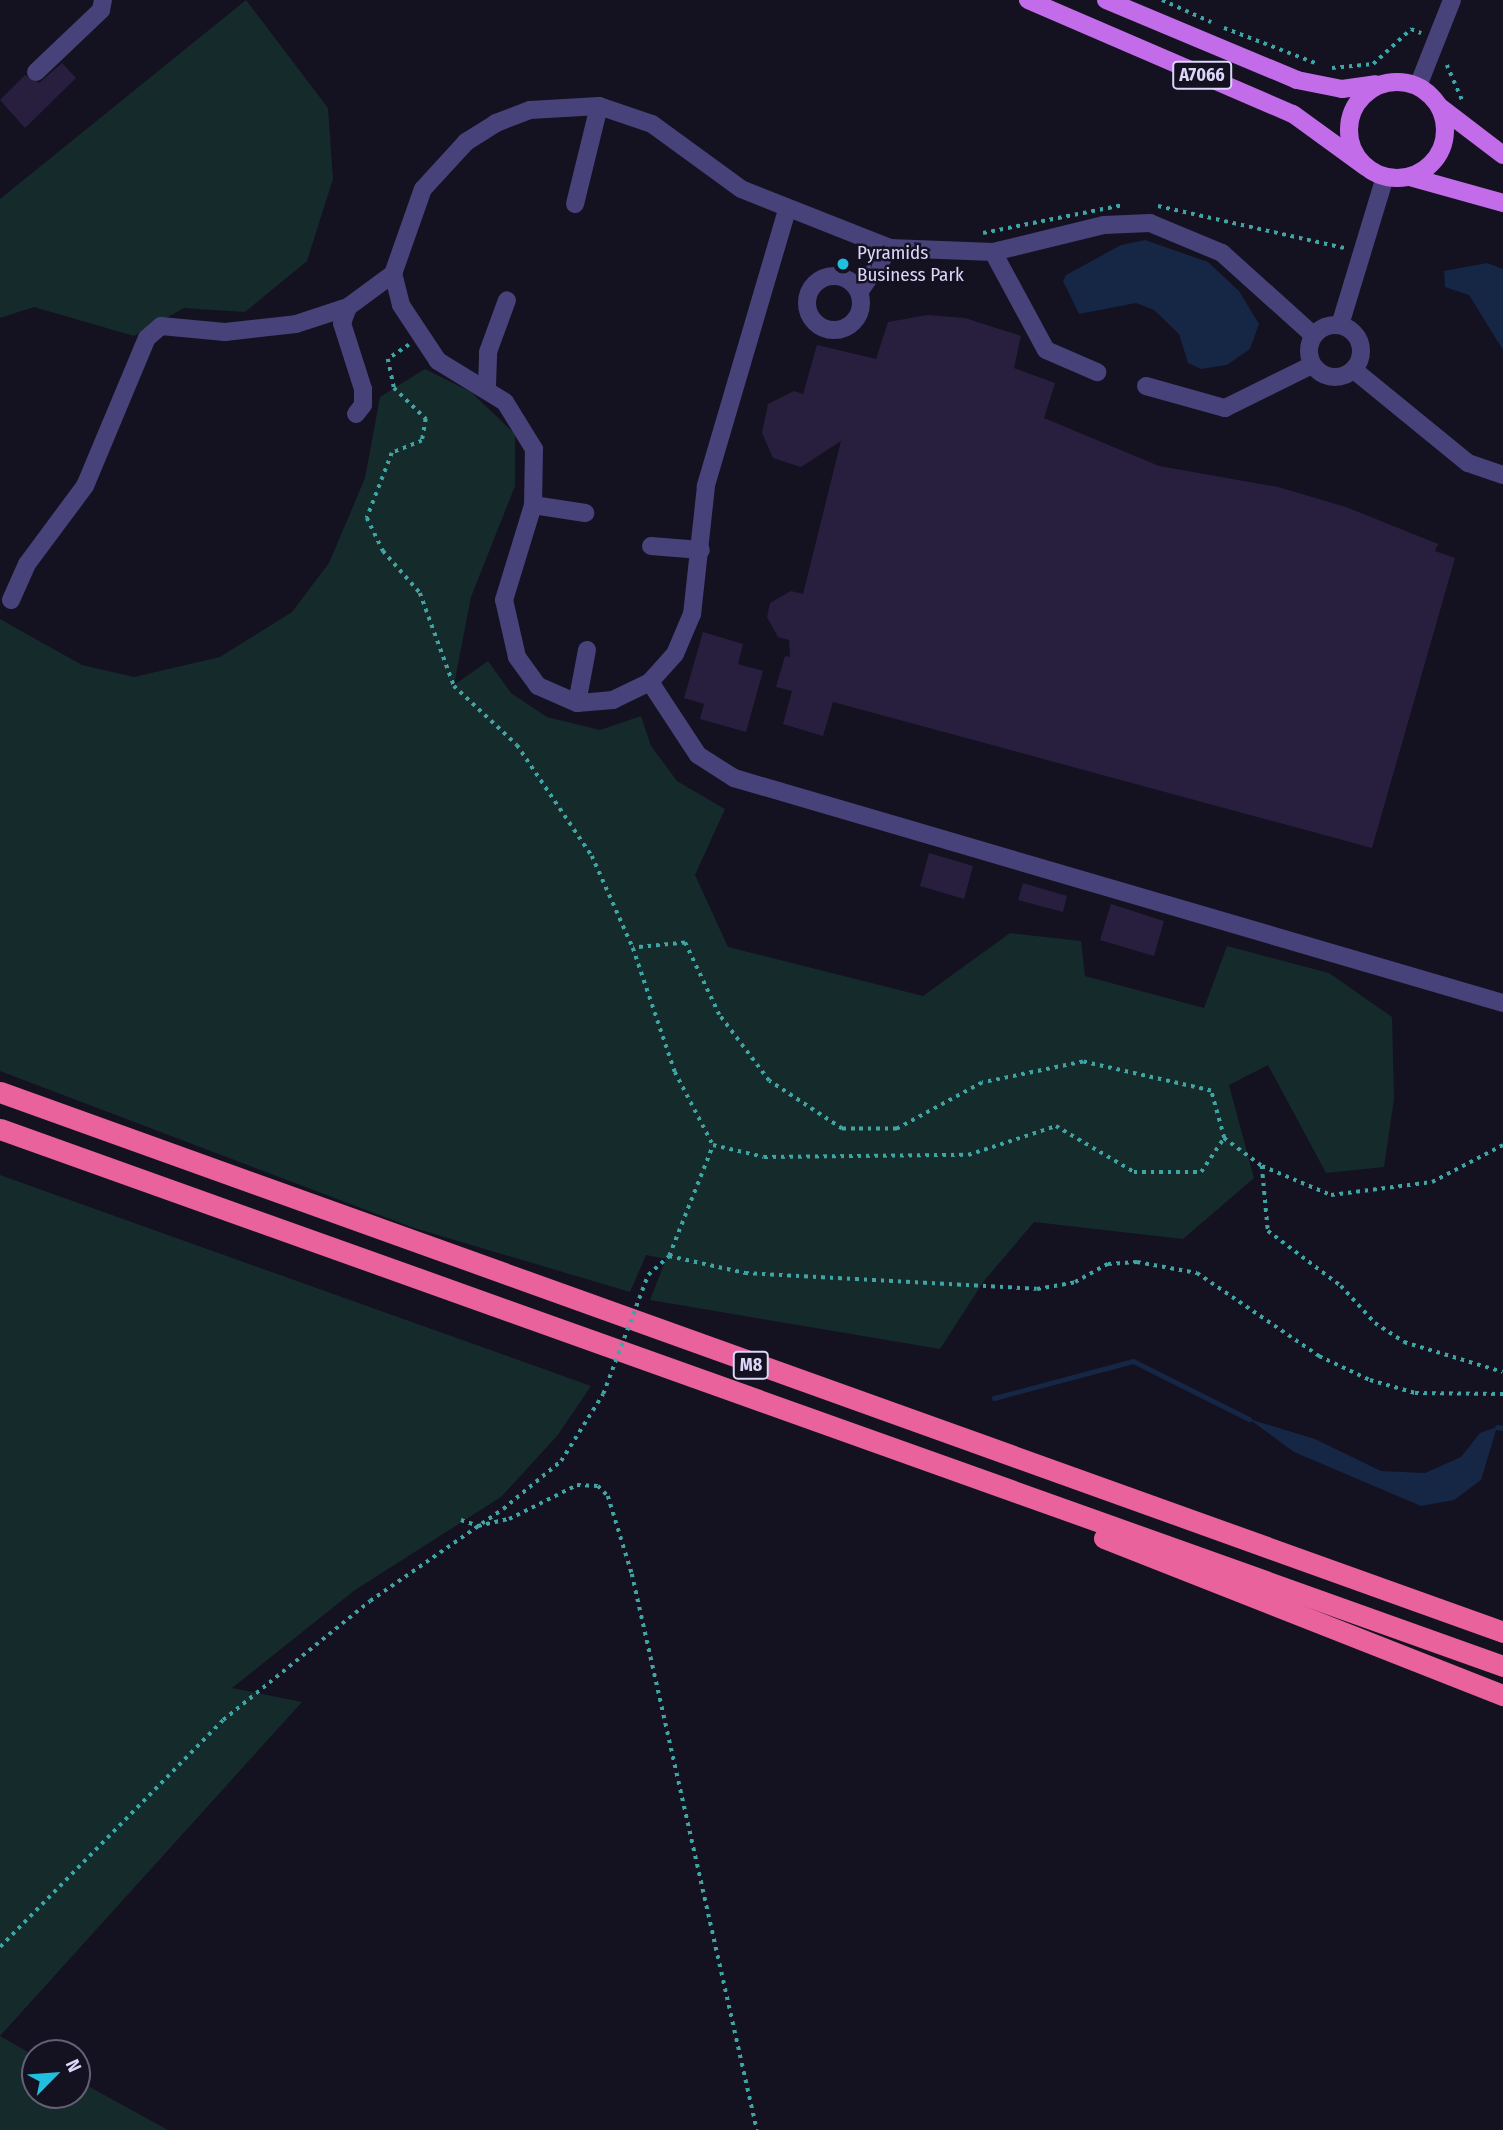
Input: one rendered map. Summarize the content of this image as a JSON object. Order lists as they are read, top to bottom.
{
  "streets": {
    "highway": ["M8"],
    "main road": ["A7066"]
  },
  "places": ["Pyramids Business Park"],
  "north": "top right"
}
